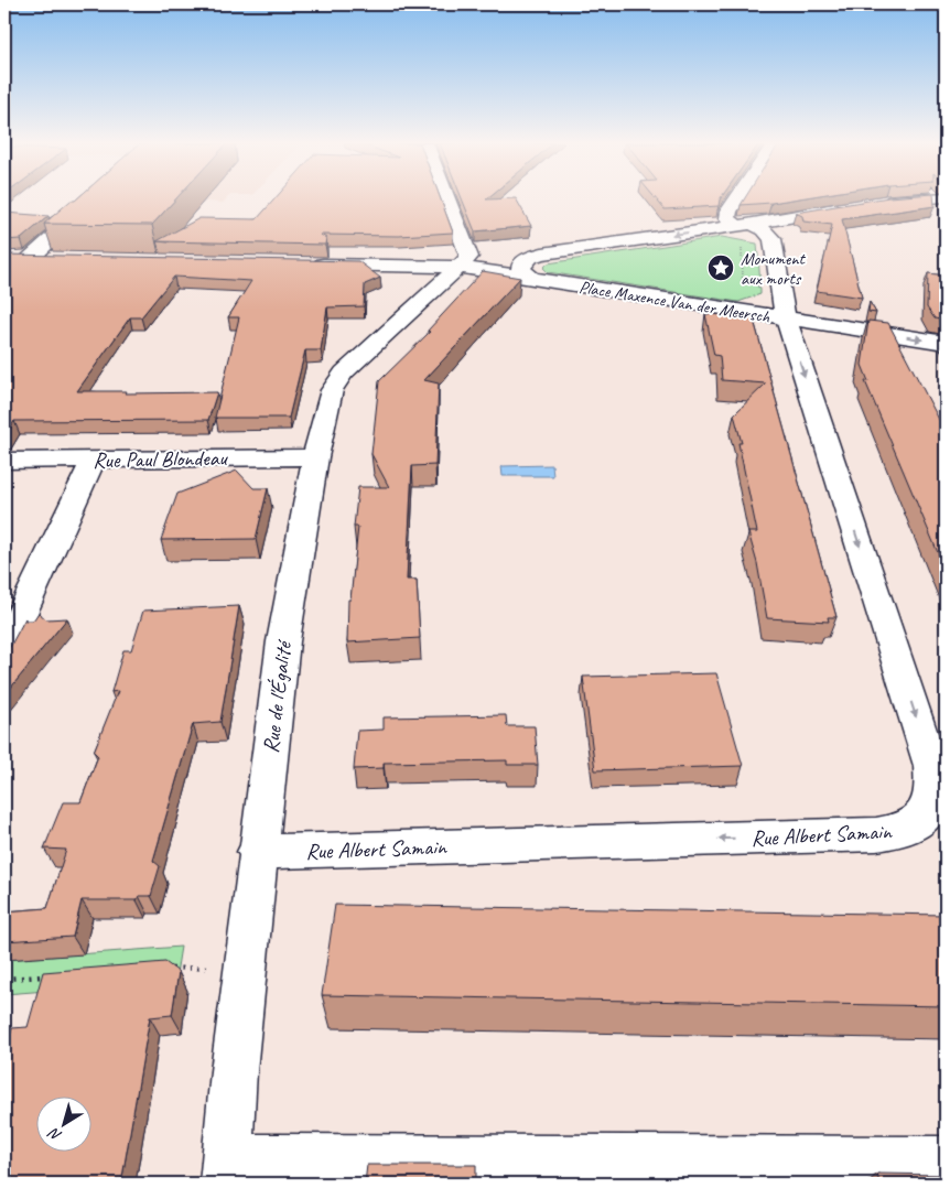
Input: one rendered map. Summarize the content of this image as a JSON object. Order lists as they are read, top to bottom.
{
  "streets": {
    "street": [
      "Place Maxence Van der Meersch",
      "Rue Paul Blondeau",
      "Rue de l'Égalité",
      "Rue Albert Samain"
    ]
  },
  "crossings": [
    ["Place Maxence Van der Meersch", "Rue de l'Égalité"],
    ["Place Maxence Van der Meersch", "Rue Albert Samain"],
    ["Rue Paul Blondeau", "Rue de l'Égalité"],
    ["Rue de l'Égalité", "Rue Albert Samain"]
  ],
  "places": {
    "place": ["Monument aux morts"]
  },
  "north": "bottom left"
}
